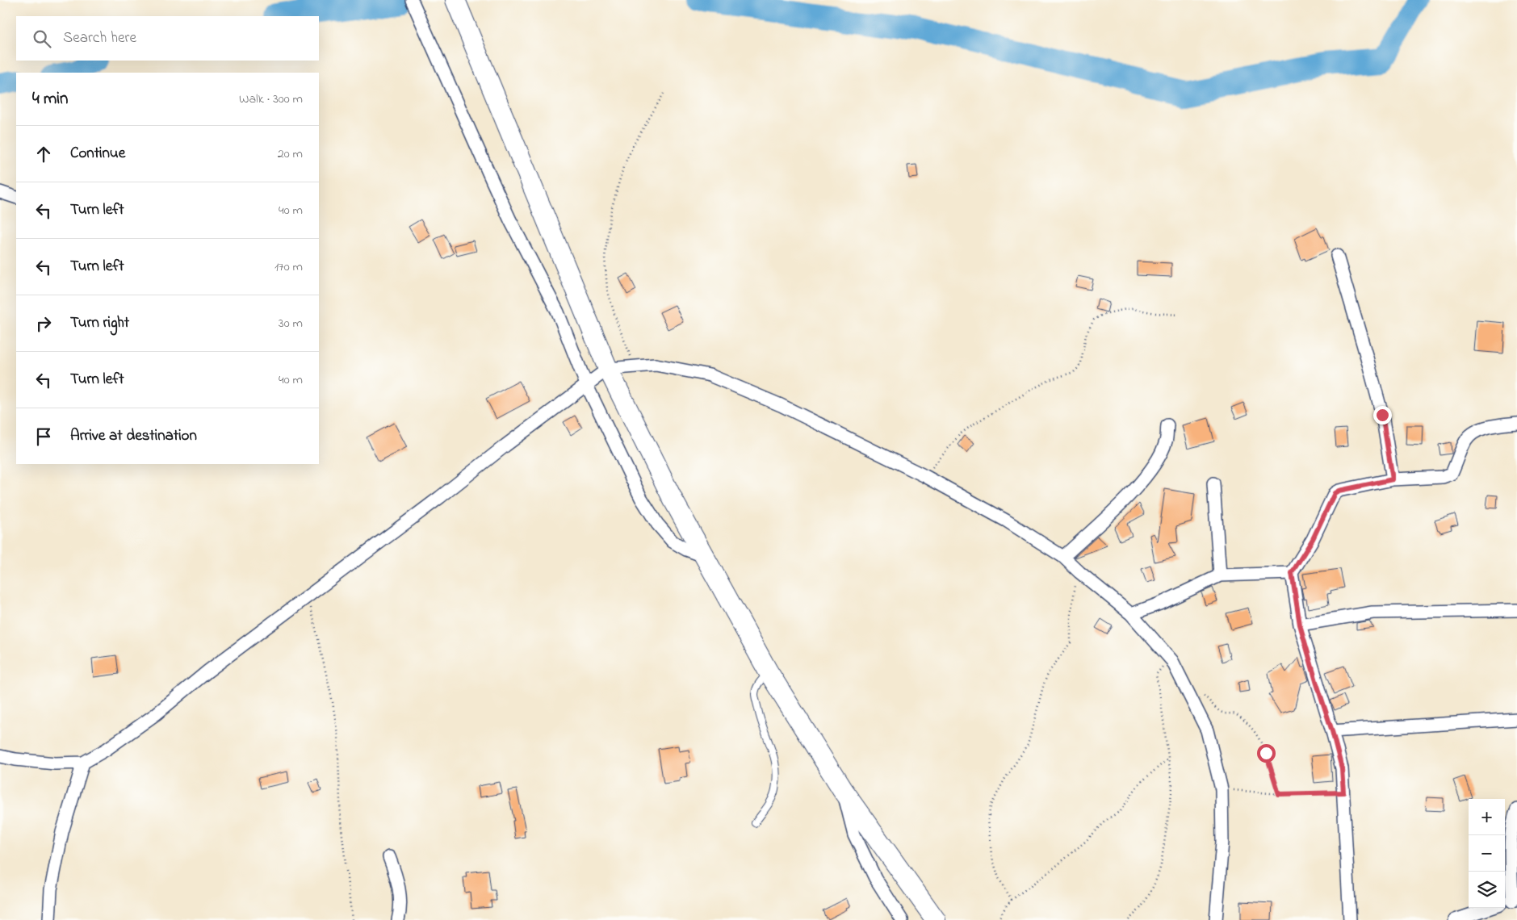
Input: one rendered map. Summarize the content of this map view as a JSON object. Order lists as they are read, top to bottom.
{
  "page": {
    "search": "Search here",
    "heading": ["4 min", "Walk · 300 m"],
    "list": [
      ["Continue", "20 m"],
      ["Turn left", "40 m"],
      ["Turn left", "170 m"],
      ["Turn right", "30 m"],
      ["Turn left", "40 m"],
      "Arrive at destination"
    ],
    "map_buttons": ["+", "−"]
  }
}
